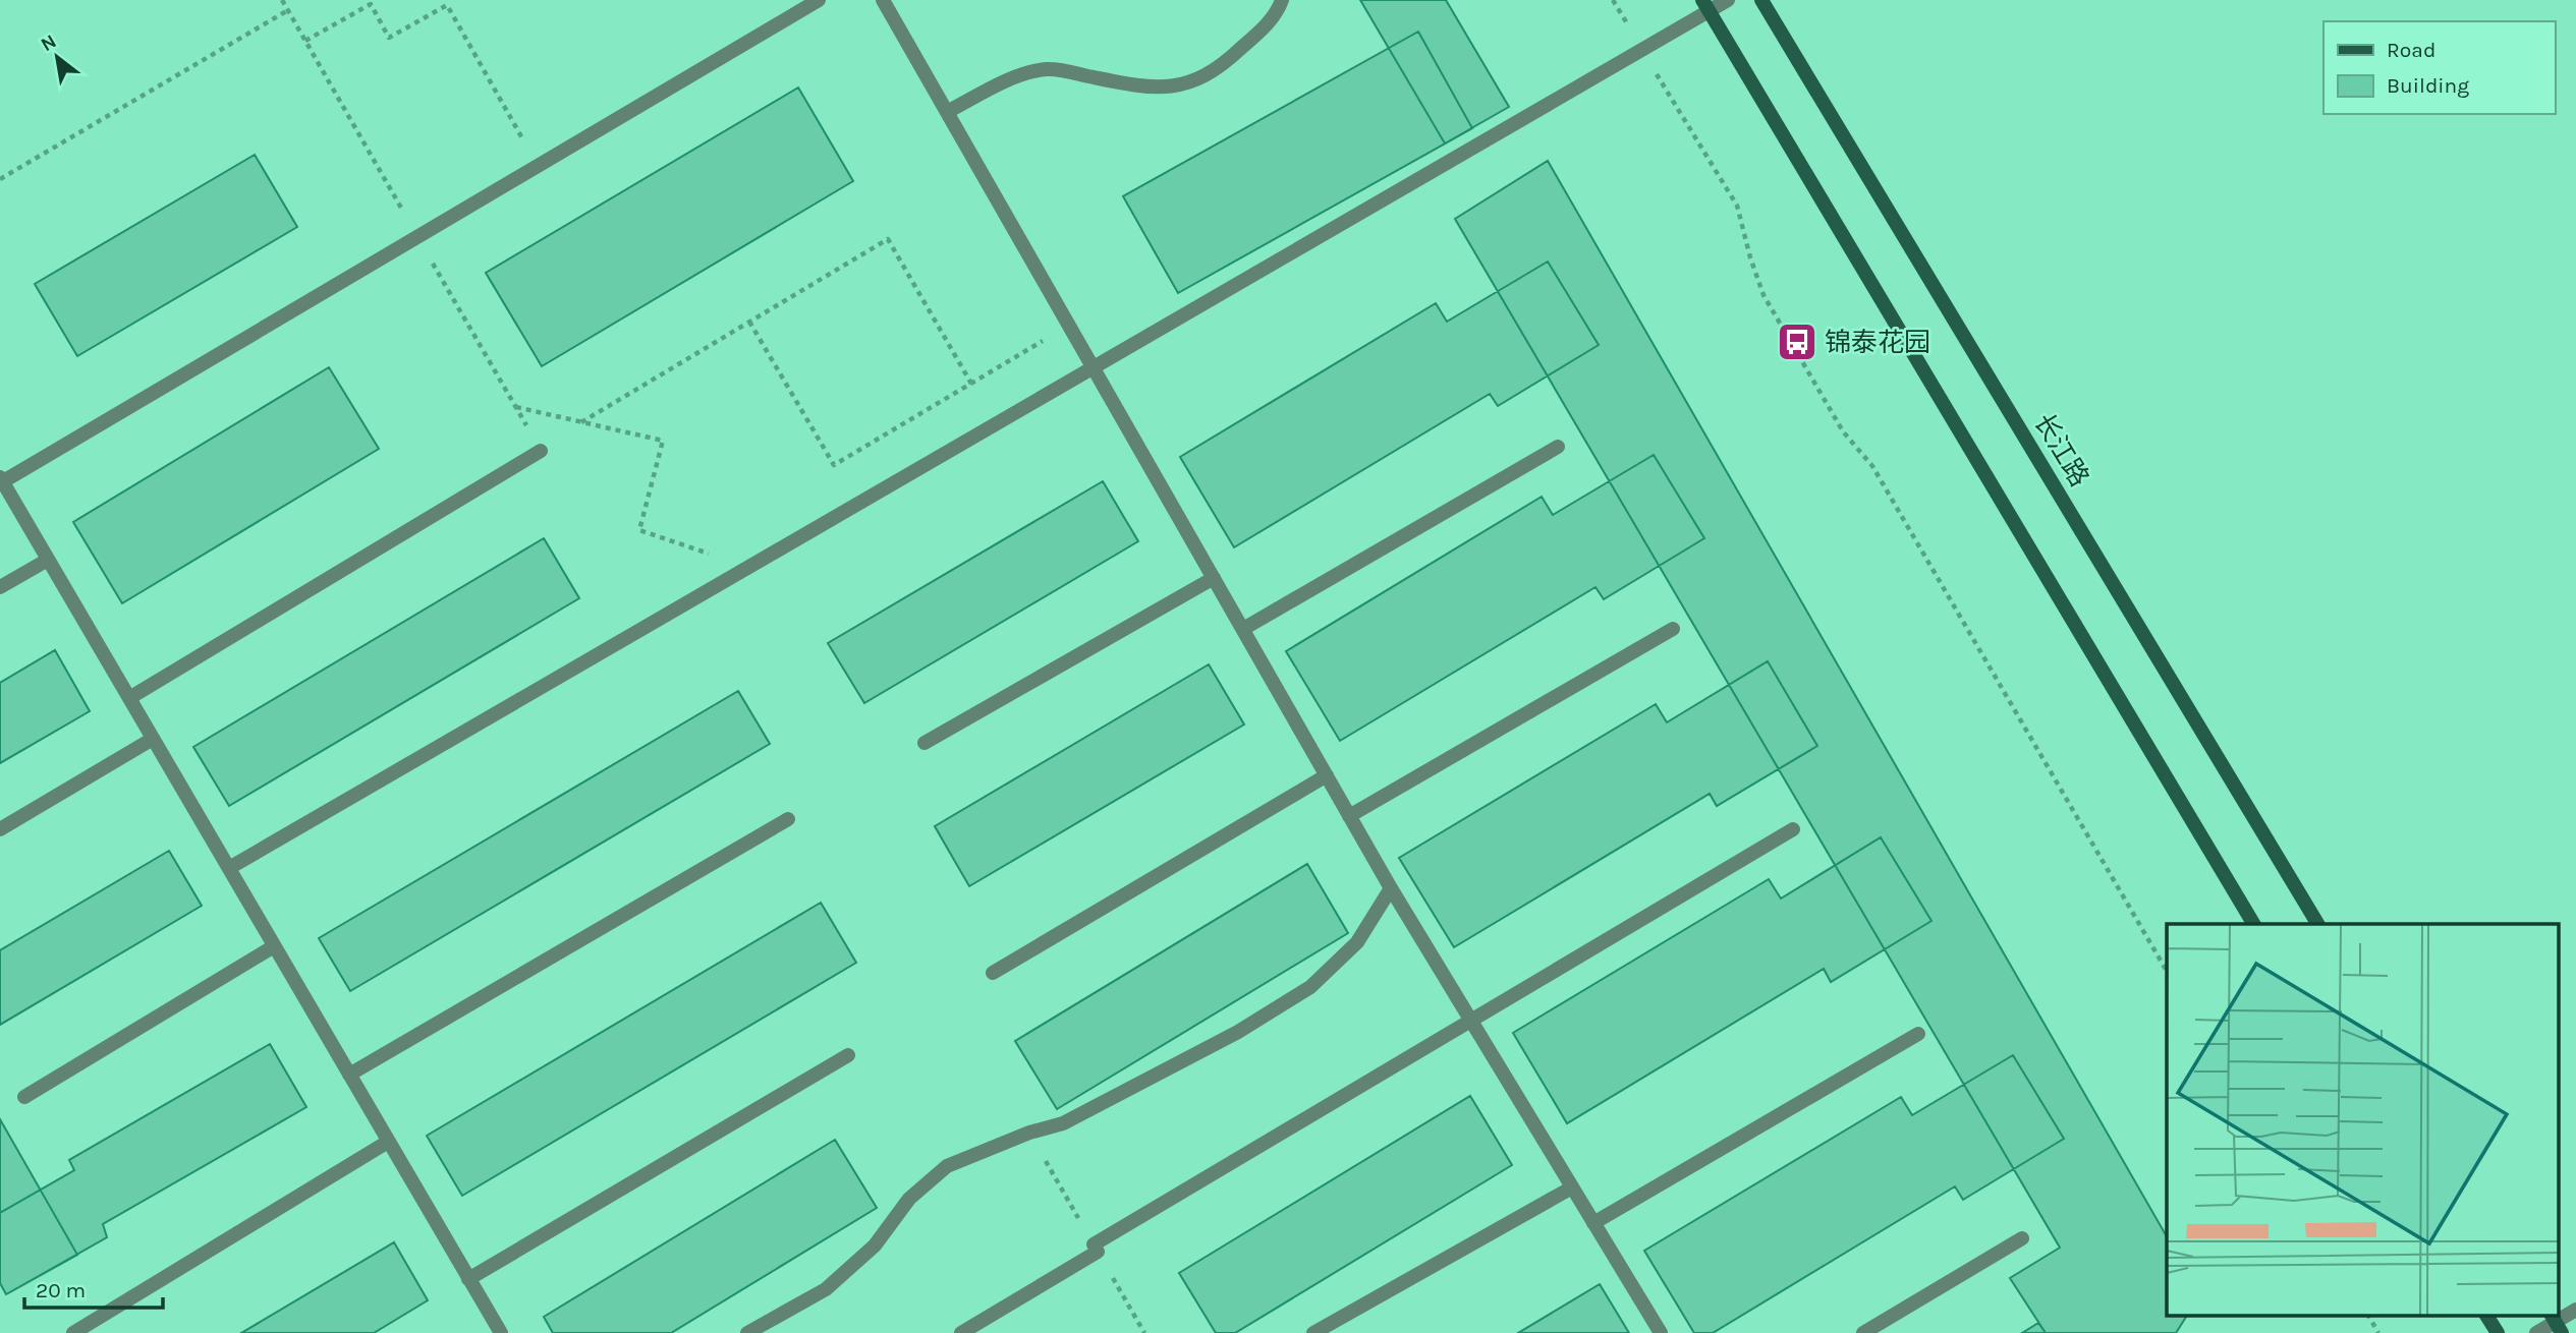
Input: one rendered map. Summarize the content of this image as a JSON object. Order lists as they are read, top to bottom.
{
  "streets": {
    "street": ["长江路"]
  },
  "places": {
    "bus stop": ["锦泰花园"]
  },
  "legend": ["Road", "Building"],
  "scale_bar": "20 m",
  "north": "top left"
}
